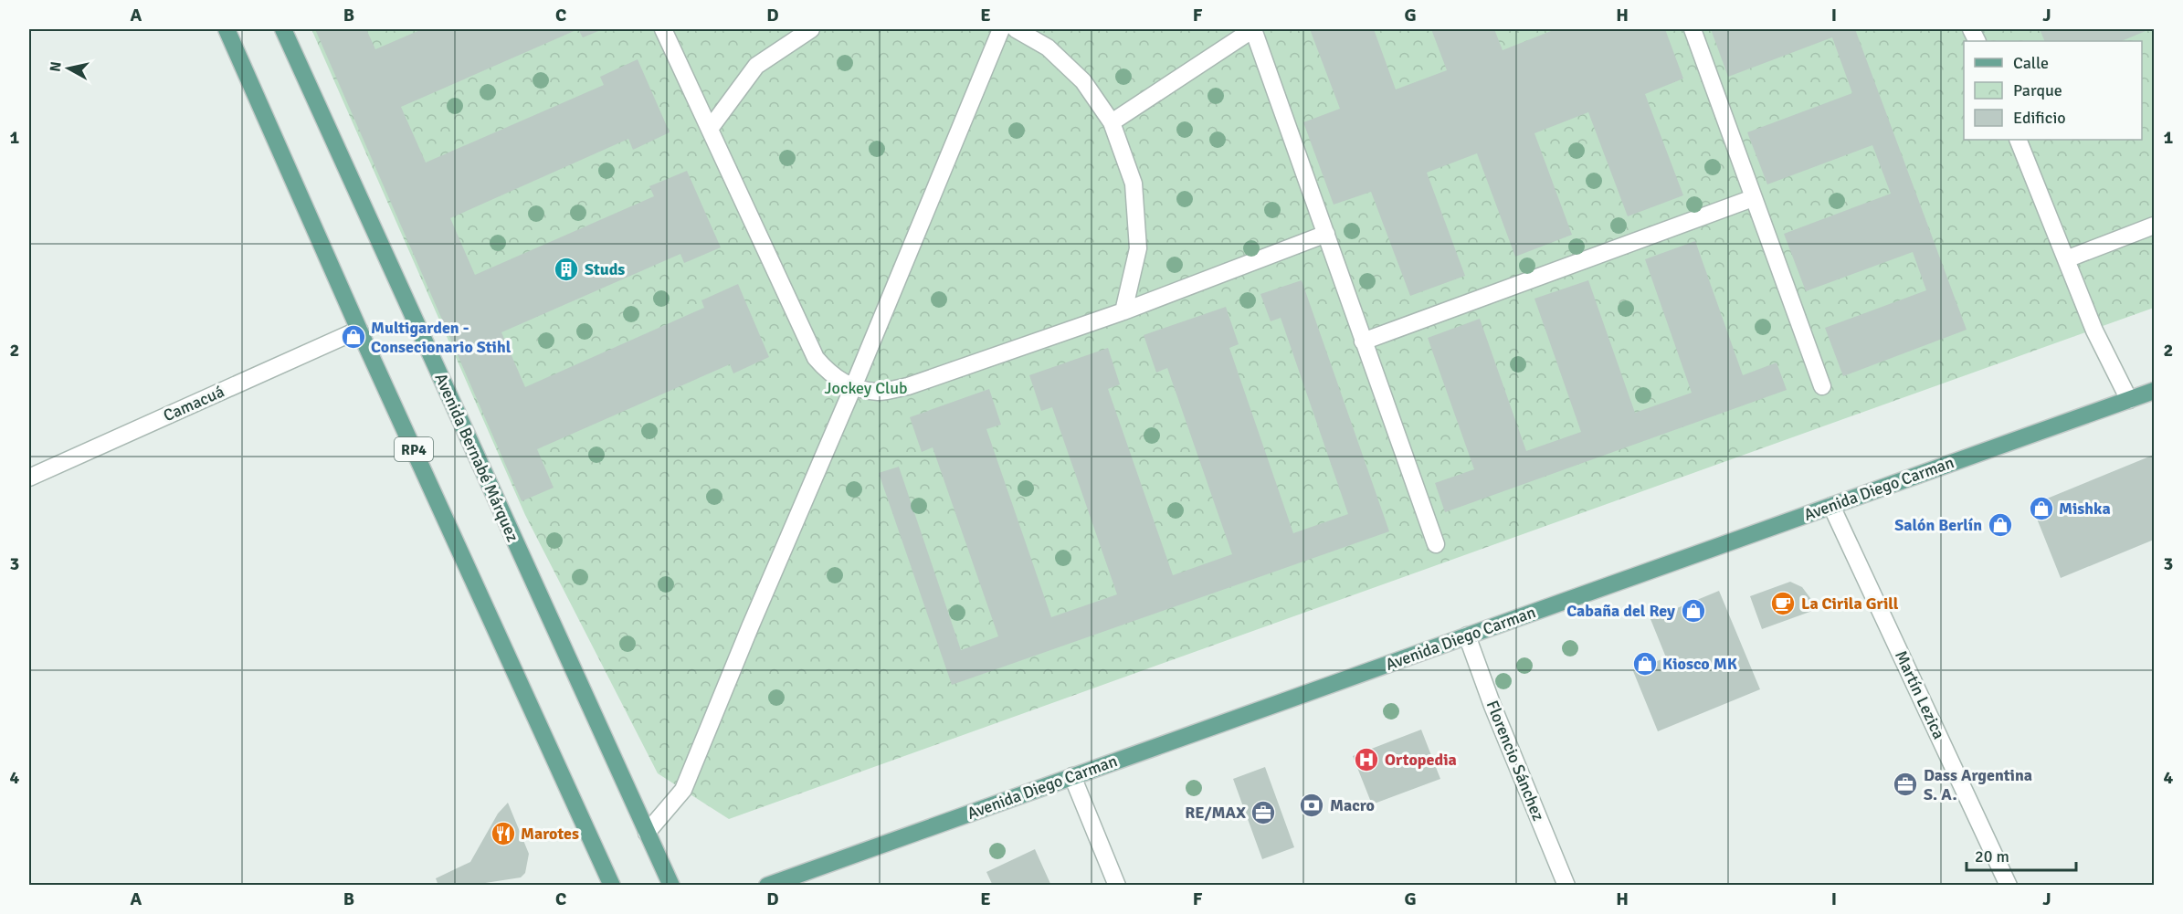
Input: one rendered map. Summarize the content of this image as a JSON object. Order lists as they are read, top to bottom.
{
  "streets": {
    "main road": ["RP4", "Avenida Bernabé Márquez", "Avenida Diego Carman"],
    "street": ["Camacuá", "Martín Lezica", "Florencio Sánchez"]
  },
  "crossings": [
    ["Camacuá", "RP4"],
    ["Avenida Diego Carman", "Martín Lezica"],
    ["Avenida Diego Carman", "Florencio Sánchez"]
  ],
  "parks": ["Jockey Club"],
  "places": {
    "building": ["Studs"],
    "shop": [
      "Multigarden - Consecionario Stihl",
      "Mishka",
      "Salón Berlín",
      "Cabaña del Rey",
      "Kiosco MK"
    ],
    "cafe": ["La Cirila Grill"],
    "hospital": ["Ortopedia"],
    "office": ["Dass Argentina S. A.", "RE/MAX"],
    "bank": ["Macro"],
    "restaurant": ["Marotes"]
  },
  "legend": ["Calle", "Parque", "Edificio"],
  "scale_bar": "20 m",
  "north": "left",
  "grid": {
    "columns": [
      "A",
      "B",
      "C",
      "D",
      "E",
      "F",
      "G",
      "H",
      "I",
      "J"
    ],
    "rows": [
      "1",
      "2",
      "3",
      "4"
    ]
  }
}
